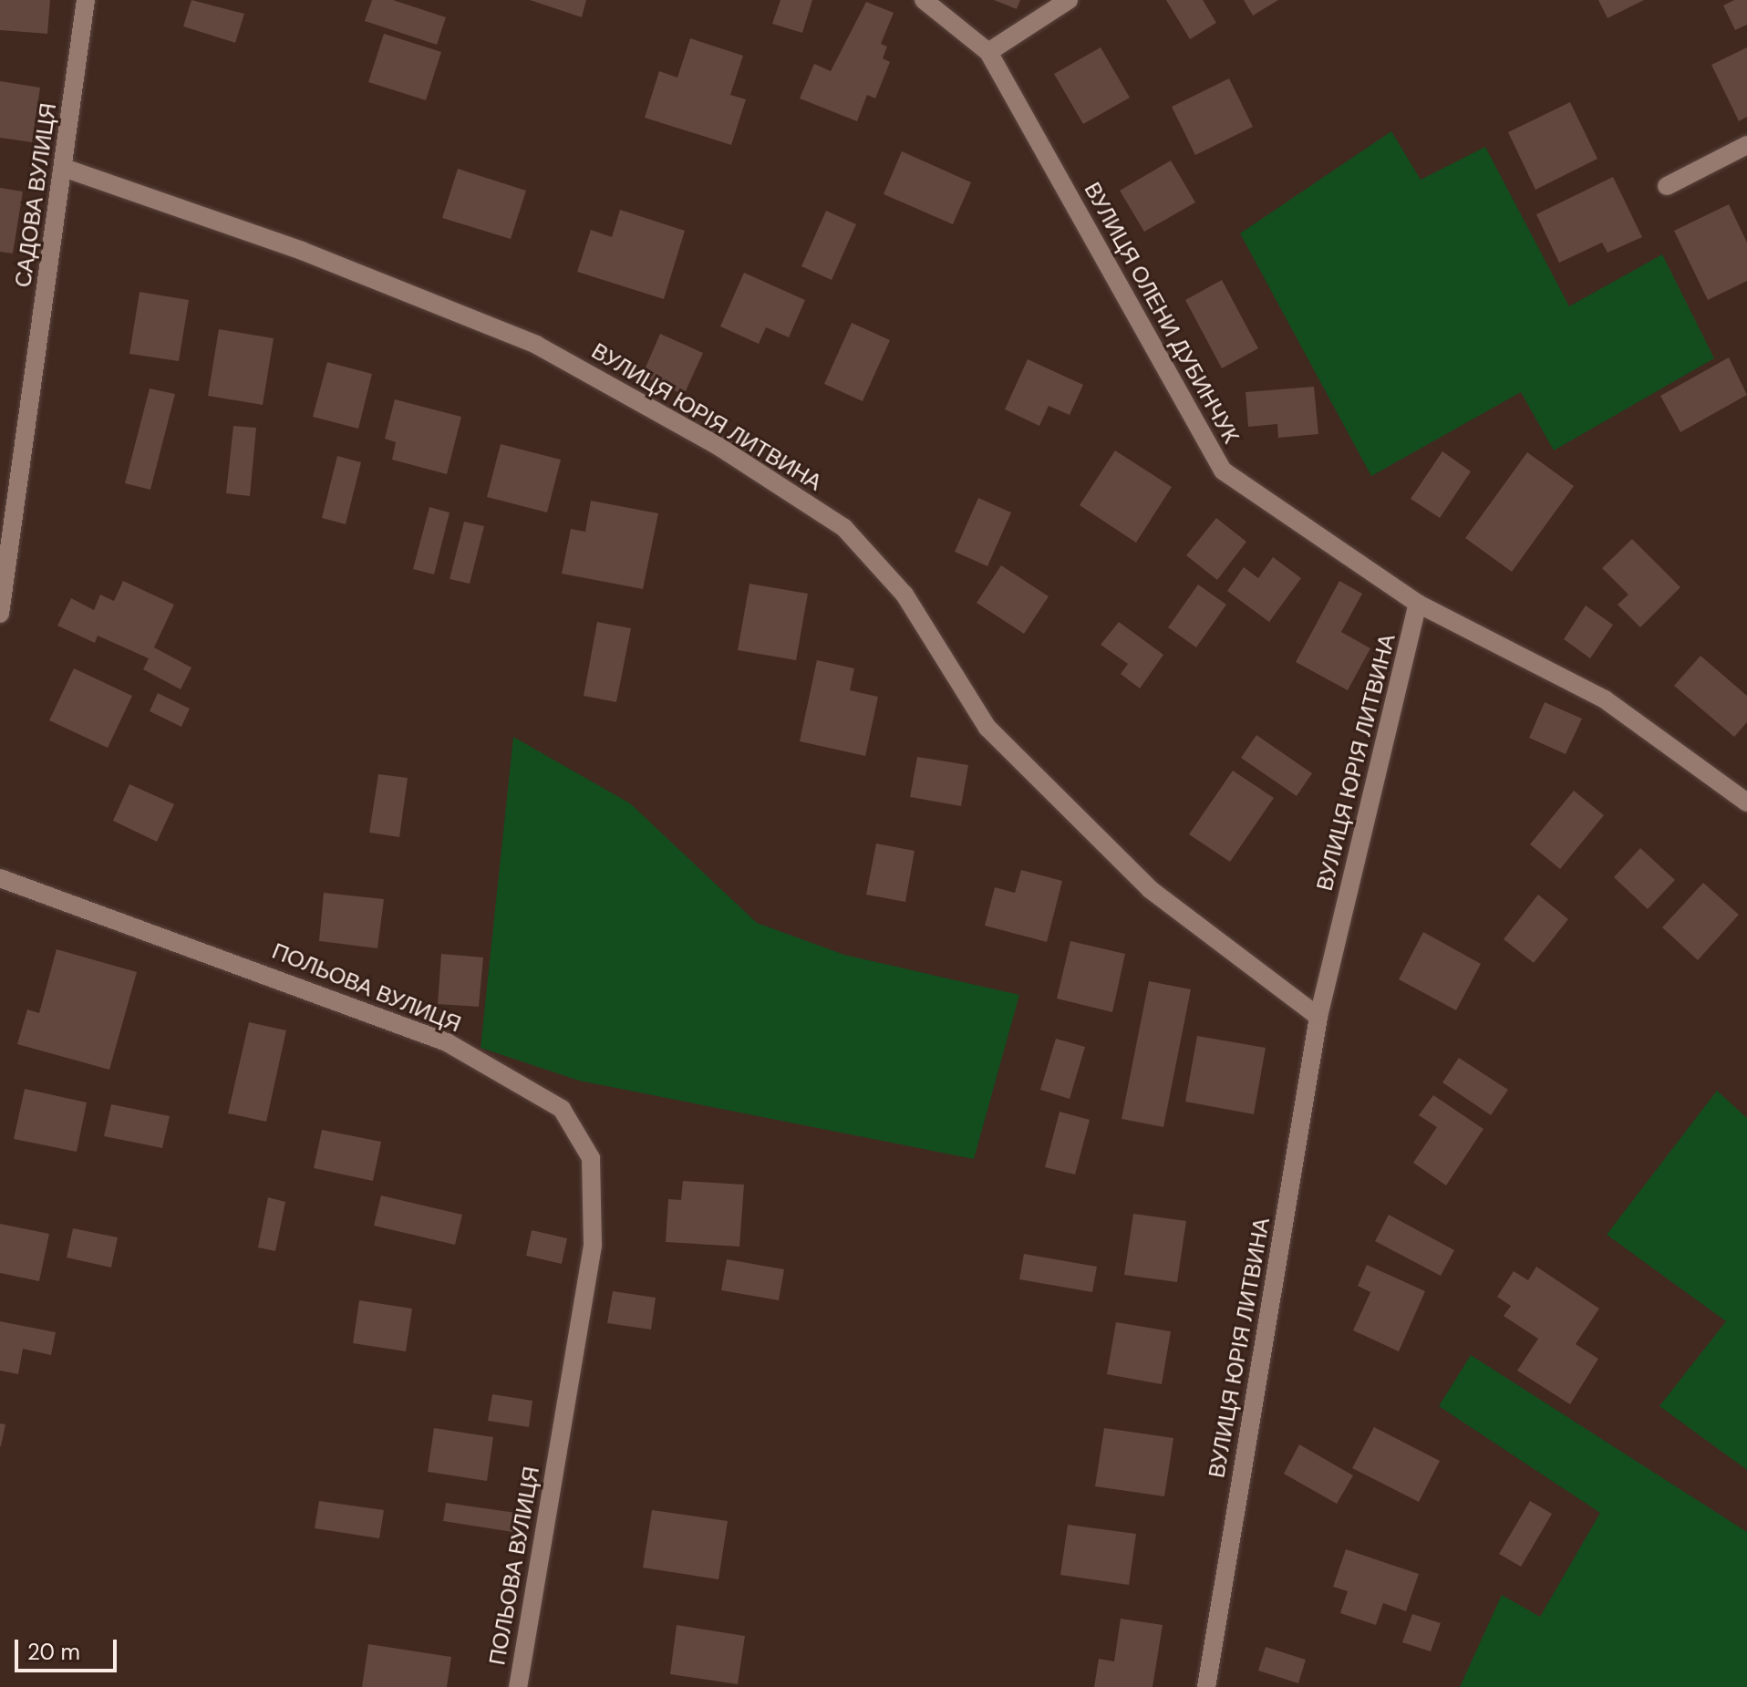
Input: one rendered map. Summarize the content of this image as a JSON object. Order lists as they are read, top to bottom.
{
  "streets": {
    "street": [
      "САДОВА ВУЛИЦЯ",
      "ВУЛИЦЯ ОЛЕНИ ДУБИНЧУК",
      "ВУЛИЦЯ ЮРІЯ ЛИТВИНА",
      "ПОЛЬОВА ВУЛИЦЯ"
    ]
  },
  "crossings": [
    ["САДОВА ВУЛИЦЯ", "ВУЛИЦЯ ЮРІЯ ЛИТВИНА"],
    ["ВУЛИЦЯ ОЛЕНИ ДУБИНЧУК", "ВУЛИЦЯ ЮРІЯ ЛИТВИНА"]
  ],
  "scale_bar": "20 m"
}
